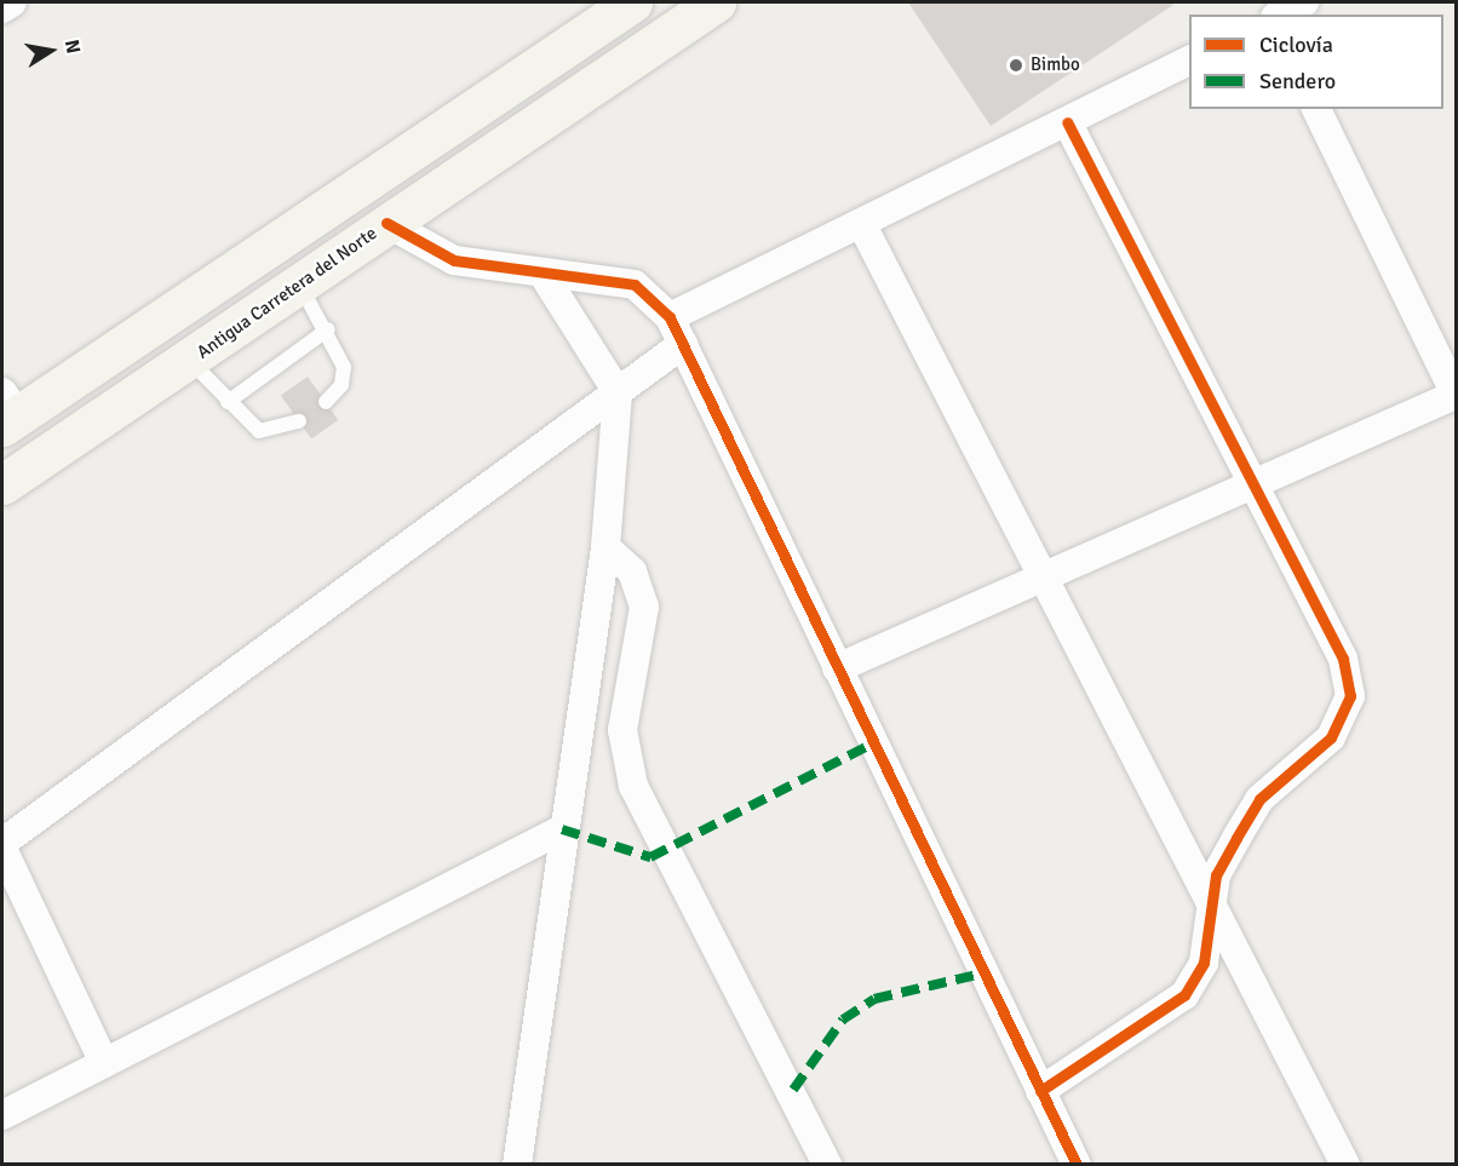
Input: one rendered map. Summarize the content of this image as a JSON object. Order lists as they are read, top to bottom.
{
  "streets": {
    "main road": ["Antigua Carretera del Norte"]
  },
  "places": ["Bimbo"],
  "legend": ["Ciclovía", "Sendero"],
  "north": "right"
}
